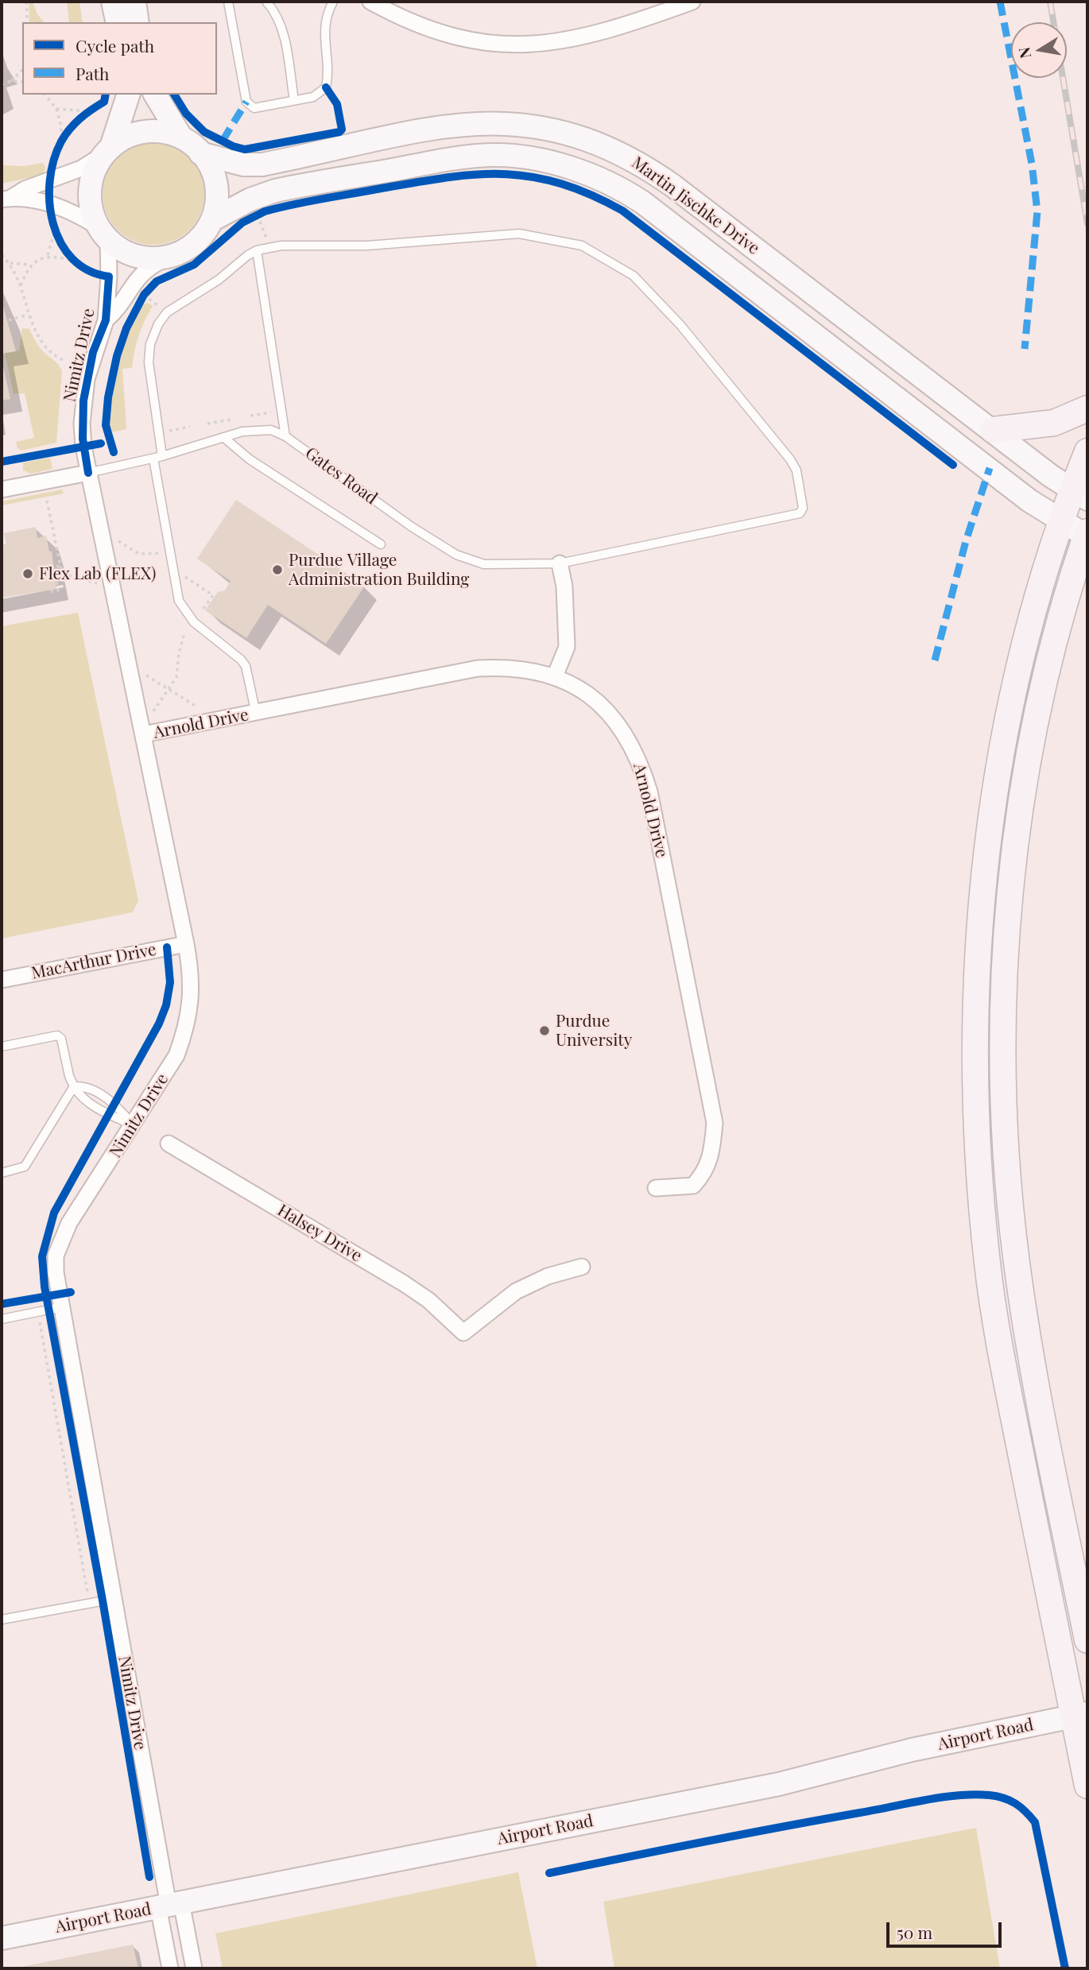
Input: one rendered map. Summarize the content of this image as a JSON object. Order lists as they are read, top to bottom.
{
  "streets": {
    "main road": ["Martin Jischke Drive", "Airport Road"],
    "street": [
      "Nimitz Drive",
      "Gates Road",
      "Arnold Drive",
      "MacArthur Drive",
      "Halsey Drive"
    ]
  },
  "crossings": [
    ["Martin Jischke Drive", "Nimitz Drive"],
    ["Nimitz Drive", "Gates Road"],
    ["Nimitz Drive", "Arnold Drive"],
    ["Nimitz Drive", "MacArthur Drive"],
    ["Nimitz Drive", "Airport Road"]
  ],
  "places": ["Purdue Village Administration Building", "Flex Lab (FLEX)", "Purdue University"],
  "legend": ["Cycle path", "Path"],
  "scale_bar": "50 m",
  "north": "left"
}
